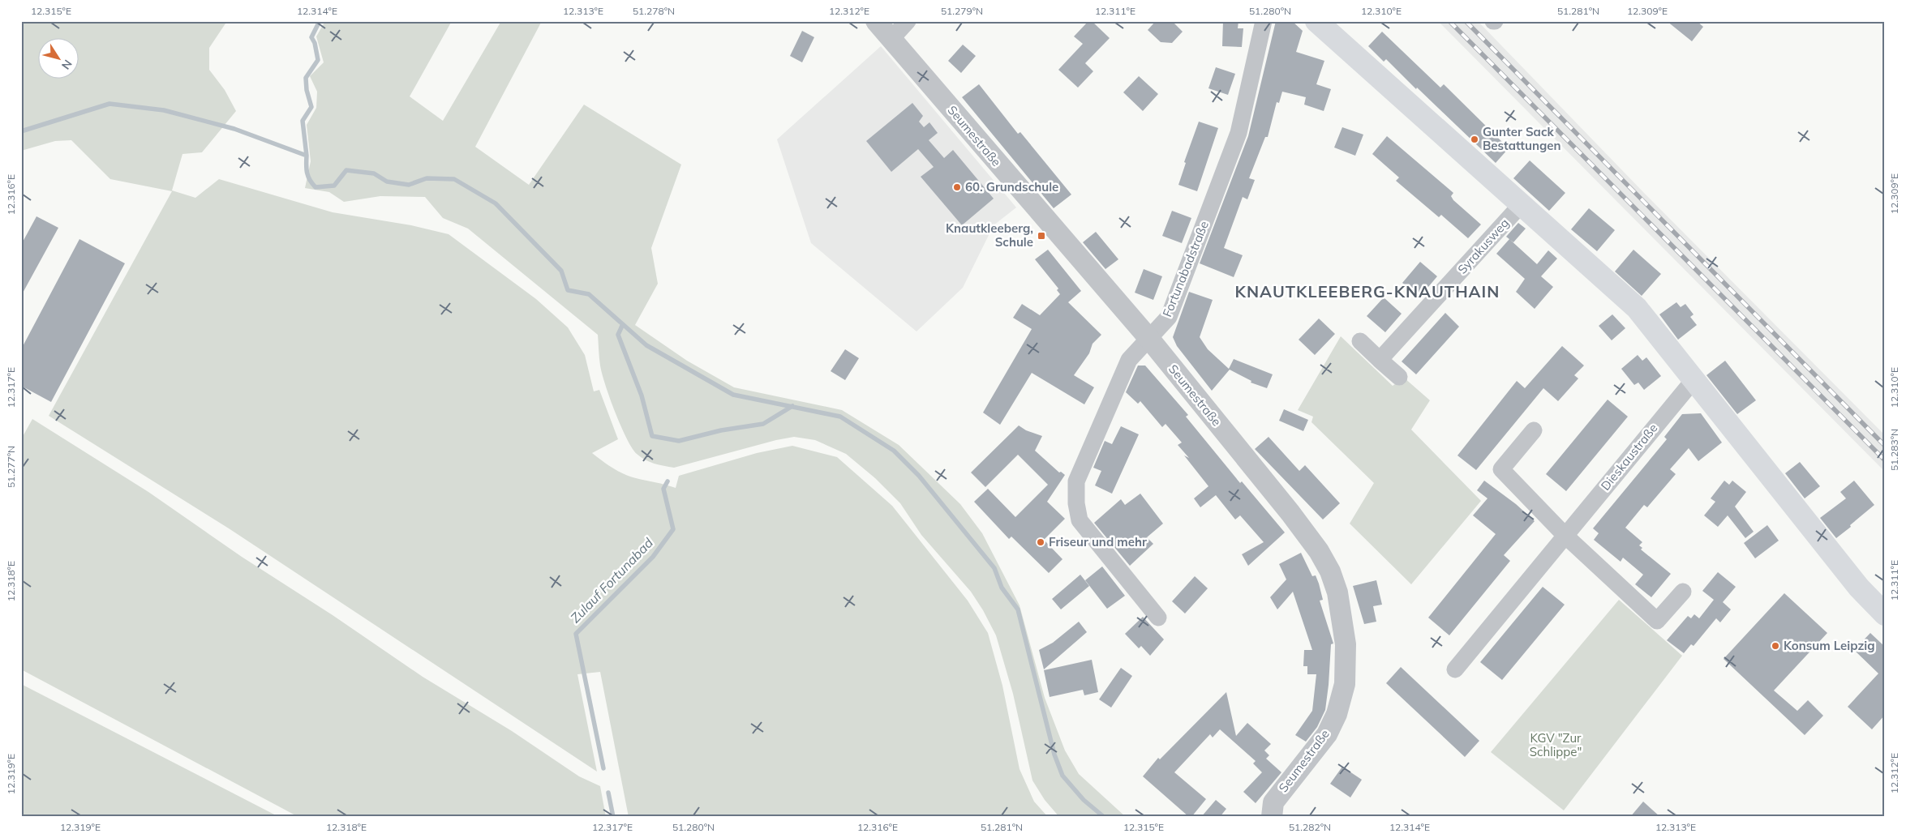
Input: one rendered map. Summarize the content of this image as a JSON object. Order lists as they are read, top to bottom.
{
  "streets": {
    "street": [
      "Seumestraße",
      "Syrakusweg",
      "Fortunabadstraße",
      "Dieskaustraße"
    ]
  },
  "crossings": [
    ["Seumestraße", "Fortunabadstraße"]
  ],
  "districts": ["KNAUTKLEEBERG-KNAUTHAIN"],
  "water": ["Zulauf Fortunabad"],
  "parks": ["KGV \"Zur Schlippe\""],
  "places": {
    "other": [
      "Gunter Sack Bestattungen",
      "60. Grundschule",
      "Friseur und mehr",
      "Konsum Leipzig"
    ],
    "transit": ["Knautkleeberg, Schule"]
  },
  "north": "bottom right",
  "coordinates": [
    "12.315°E",
    "12.314°E",
    "12.313°E",
    "51.278°N",
    "12.312°E",
    "51.279°N",
    "12.311°E",
    "51.280°N",
    "12.310°E",
    "51.281°N",
    "12.309°E",
    "12.316°E",
    "12.317°E",
    "51.283°N",
    "51.277°N",
    "12.318°E",
    "12.319°E",
    "51.282°N"
  ]
}
